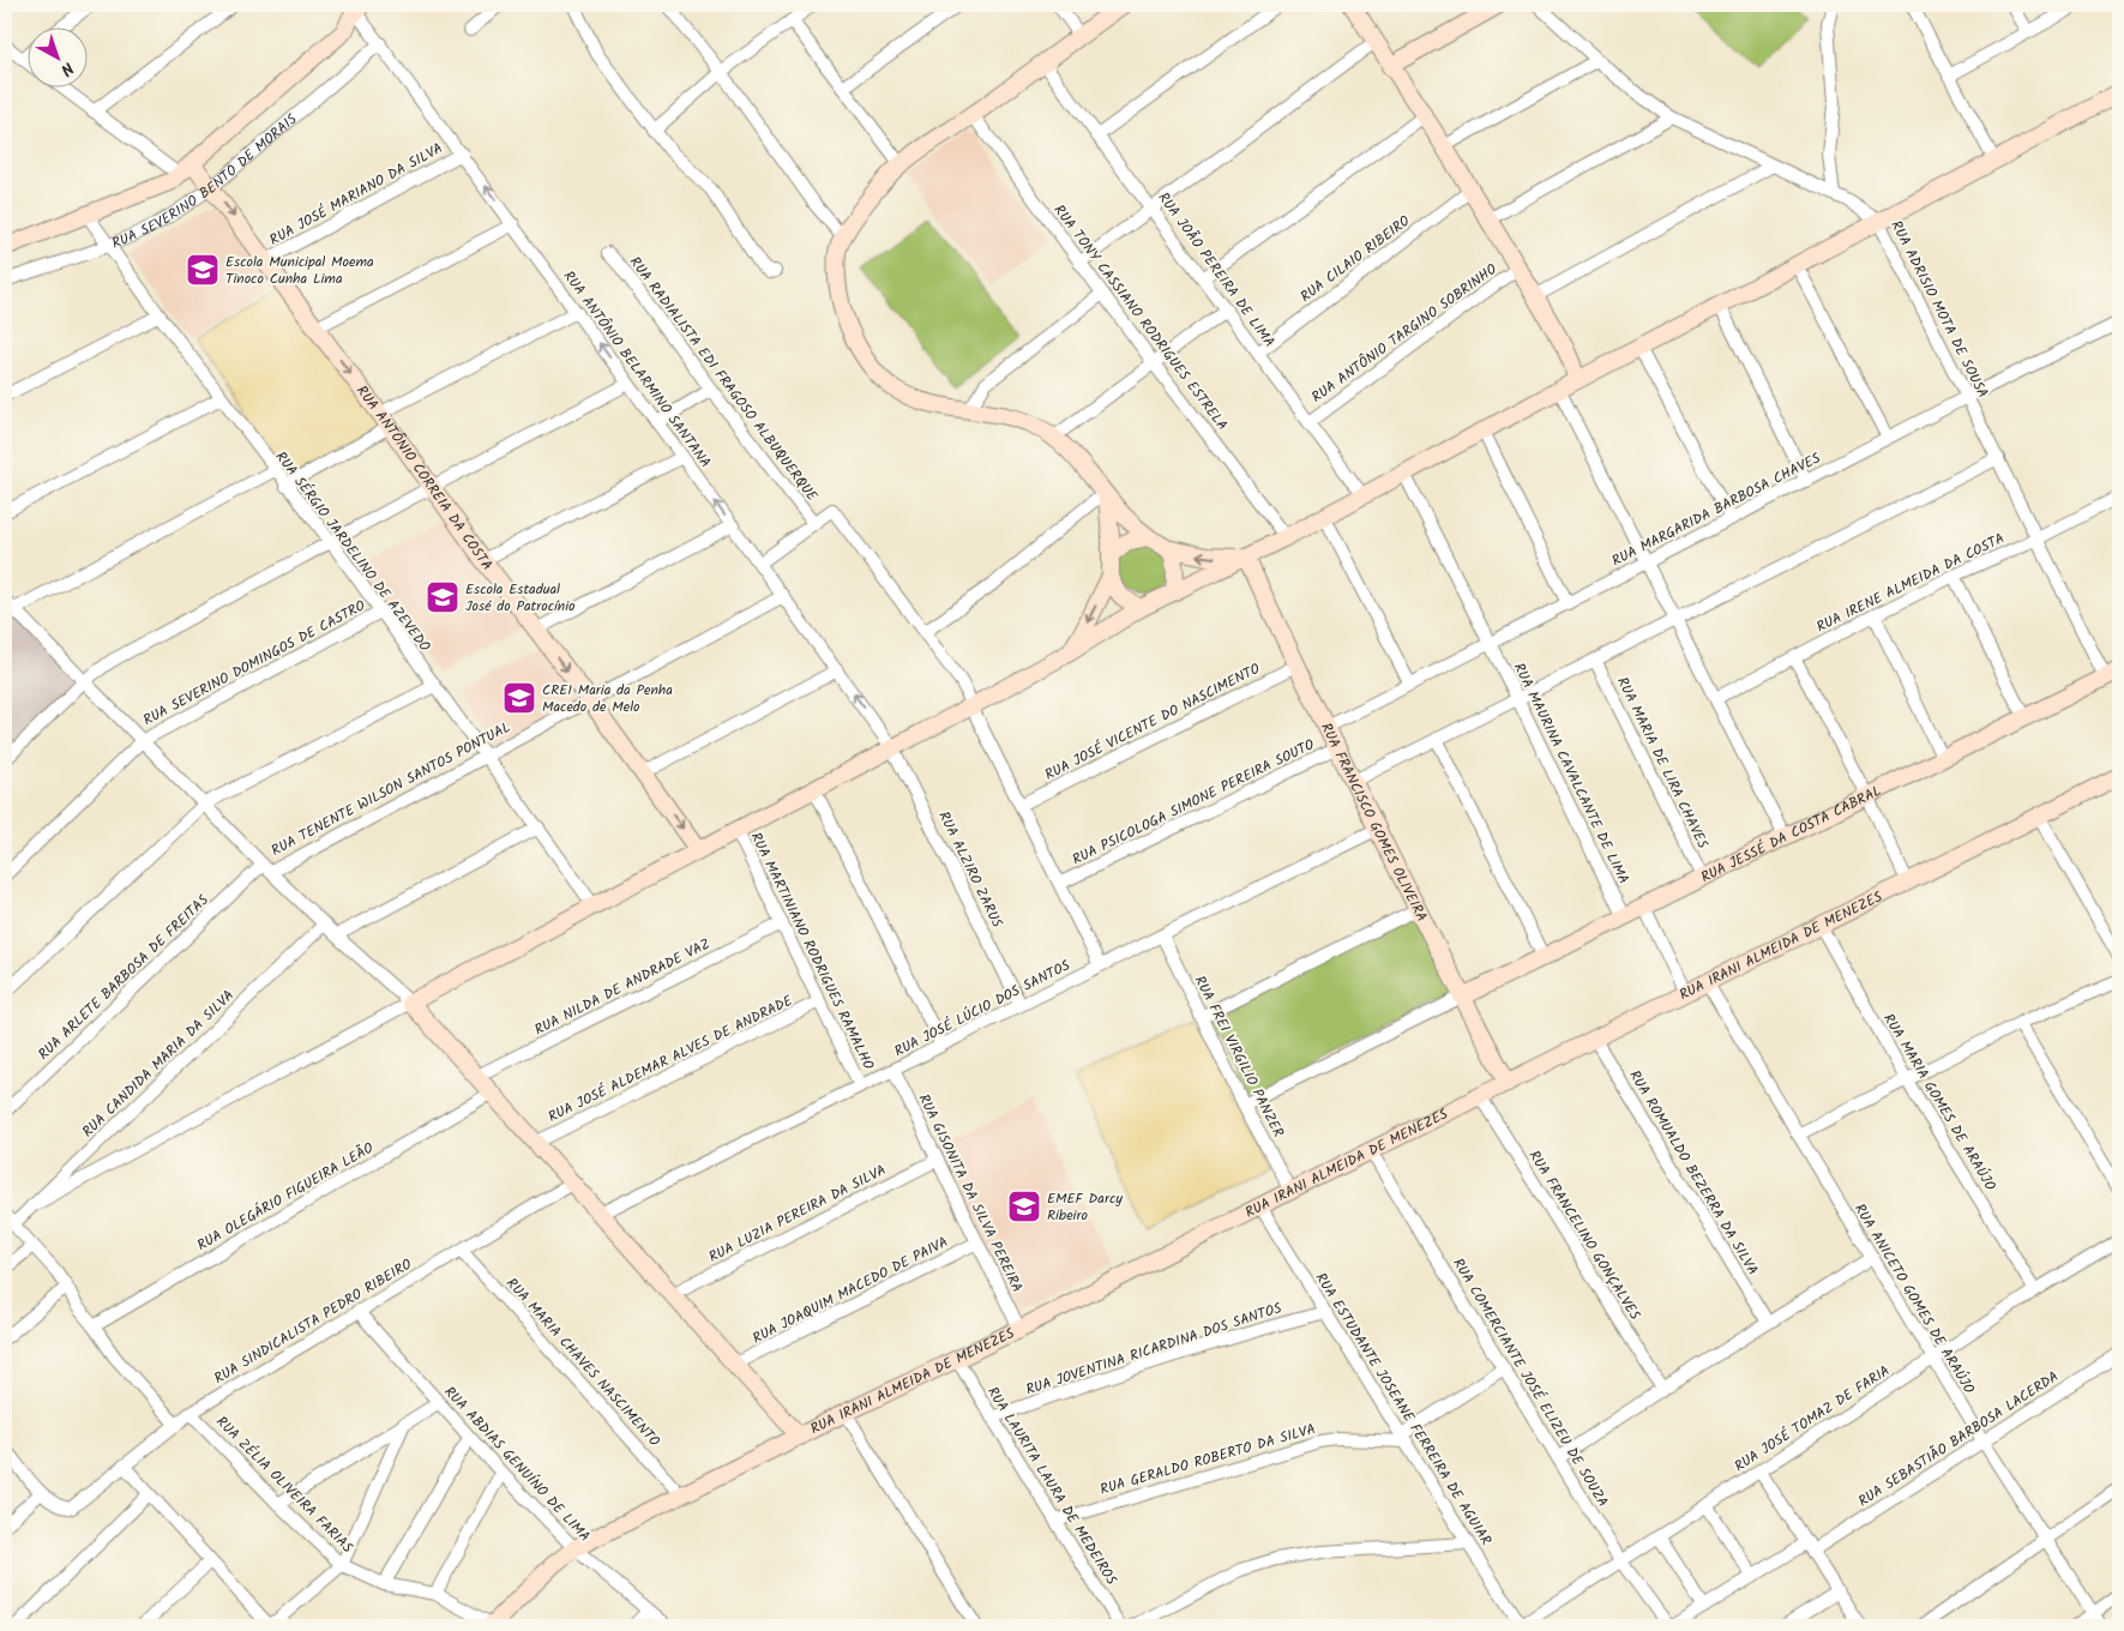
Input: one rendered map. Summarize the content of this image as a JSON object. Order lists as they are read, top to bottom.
{
  "streets": {
    "street": [
      "RUA SEVERINO BENTO DE MORAIS",
      "RUA JOSÉ MARIANO DA SILVA",
      "RUA CILAIO RIBEIRO",
      "RUA JOÃO PEREIRA DE LIMA",
      "RUA ADRISIO MOTA DE SOUSA",
      "RUA TONY CASSIANO RODRIGUES ESTRELA",
      "RUA ANTÔNIO TARGINO SOBRINHO",
      "RUA ANTÔNIO BELARMINO SANTANA",
      "RUA RADIALISTA EDI FRAGOSO ALBUQUERQUE",
      "RUA ANTÔNIO CORREIA DA COSTA",
      "RUA MARGARIDA BARBOSA CHAVES",
      "RUA SÉRGIO JARDELINO DE AZEVEDO",
      "RUA IRENE ALMEIDA DA COSTA",
      "RUA SEVERINO DOMINGOS DE CASTRO",
      "RUA JOSÉ VICENTE DO NASCIMENTO",
      "RUA MARIA DE LIRA CHAVES",
      "RUA MAURINA CAVALCANTE DE LIMA",
      "RUA TENENTE WILSON SANTOS PONTUAL",
      "RUA PSICOLOGA SIMONE PEREIRA SOUTO",
      "RUA FRANCISCO GOMES OLIVEIRA",
      "RUA JESSÉ DA COSTA CABRAL",
      "RUA ALZIRO ZARUS",
      "RUA IRANI ALMEIDA DE MENEZES",
      "RUA MARTINIANO RODRIGUES RAMALHO",
      "RUA ARLETE BARBOSA DE FREITAS",
      "RUA NILDA DE ANDRADE VAZ",
      "RUA JOSÉ LÚCIO DOS SANTOS",
      "RUA FREI VIRGILIO PANZER",
      "RUA JOSÉ ALDEMAR ALVES DE ANDRADE",
      "RUA CANDIDA MARIA DA SILVA",
      "RUA MARIA GOMES DE ARAÚJO",
      "RUA ROMUALDO BEZERRA DA SILVA",
      "RUA GISONITA DA SILVA PEREIRA",
      "RUA OLEGÁRIO FIGUEIRA LEÃO",
      "RUA LUZIA PEREIRA DA SILVA",
      "RUA FRANCELINO GONÇALVES",
      "RUA JOAQUIM MACEDO DE PAIVA",
      "RUA ANICETO GOMES DE ARAÚJO",
      "RUA SINDICALISTA PEDRO RIBEIRO",
      "RUA JOVENTINA RICARDINA DOS SANTOS",
      "RUA MARIA CHAVES NASCIMENTO",
      "RUA COMERCIANTE JOSÉ ELIZEU DE SOUZA",
      "RUA ESTUDANTE JOSEANE FERREIRA DE AGUIAR",
      "RUA JOSÉ TOMAZ DE FARIA",
      "RUA SEBASTIÃO BARBOSA LACERDA",
      "RUA GERALDO ROBERTO DA SILVA",
      "RUA ABDIAS GENUÍNO DE LIMA",
      "RUA ZÉLIA OLIVEIRA FARIAS",
      "RUA LAURITA LAURA DE MEDEIROS"
    ]
  },
  "crossings": [
    ["RUA SEVERINO BENTO DE MORAIS", "RUA ANTÔNIO BELARMINO SANTANA"],
    ["RUA SEVERINO BENTO DE MORAIS", "RUA ANTÔNIO CORREIA DA COSTA"],
    ["RUA SEVERINO BENTO DE MORAIS", "RUA SÉRGIO JARDELINO DE AZEVEDO"],
    ["RUA JOSÉ MARIANO DA SILVA", "RUA ANTÔNIO BELARMINO SANTANA"],
    ["RUA JOSÉ MARIANO DA SILVA", "RUA ANTÔNIO CORREIA DA COSTA"],
    ["RUA CILAIO RIBEIRO", "RUA JOÃO PEREIRA DE LIMA"],
    ["RUA JOÃO PEREIRA DE LIMA", "RUA ANTÔNIO TARGINO SOBRINHO"],
    ["RUA ADRISIO MOTA DE SOUSA", "RUA MARGARIDA BARBOSA CHAVES"],
    ["RUA ADRISIO MOTA DE SOUSA", "RUA IRENE ALMEIDA DA COSTA"],
    ["RUA ADRISIO MOTA DE SOUSA", "RUA JESSÉ DA COSTA CABRAL"],
    ["RUA ANTÔNIO BELARMINO SANTANA", "RUA TENENTE WILSON SANTOS PONTUAL"],
    ["RUA ANTÔNIO BELARMINO SANTANA", "RUA ALZIRO ZARUS"],
    ["RUA RADIALISTA EDI FRAGOSO ALBUQUERQUE", "RUA JOSÉ VICENTE DO NASCIMENTO"],
    ["RUA RADIALISTA EDI FRAGOSO ALBUQUERQUE", "RUA PSICOLOGA SIMONE PEREIRA SOUTO"],
    ["RUA RADIALISTA EDI FRAGOSO ALBUQUERQUE", "RUA JOSÉ LÚCIO DOS SANTOS"],
    ["RUA ANTÔNIO CORREIA DA COSTA", "RUA TENENTE WILSON SANTOS PONTUAL"],
    ["RUA MARGARIDA BARBOSA CHAVES", "RUA MAURINA CAVALCANTE DE LIMA"],
    ["RUA MARGARIDA BARBOSA CHAVES", "RUA FRANCISCO GOMES OLIVEIRA"],
    ["RUA SÉRGIO JARDELINO DE AZEVEDO", "RUA SEVERINO DOMINGOS DE CASTRO"],
    ["RUA SÉRGIO JARDELINO DE AZEVEDO", "RUA TENENTE WILSON SANTOS PONTUAL"],
    ["RUA JOSÉ VICENTE DO NASCIMENTO", "RUA FRANCISCO GOMES OLIVEIRA"],
    ["RUA MARIA DE LIRA CHAVES", "RUA JESSÉ DA COSTA CABRAL"],
    ["RUA MAURINA CAVALCANTE DE LIMA", "RUA JESSÉ DA COSTA CABRAL"],
    ["RUA TENENTE WILSON SANTOS PONTUAL", "RUA ARLETE BARBOSA DE FREITAS"],
    ["RUA PSICOLOGA SIMONE PEREIRA SOUTO", "RUA FRANCISCO GOMES OLIVEIRA"],
    ["RUA FRANCISCO GOMES OLIVEIRA", "RUA JESSÉ DA COSTA CABRAL"],
    ["RUA FRANCISCO GOMES OLIVEIRA", "RUA IRANI ALMEIDA DE MENEZES"],
    ["RUA FRANCISCO GOMES OLIVEIRA", "RUA JOSÉ LÚCIO DOS SANTOS"],
    ["RUA ALZIRO ZARUS", "RUA JOSÉ LÚCIO DOS SANTOS"],
    ["RUA IRANI ALMEIDA DE MENEZES", "RUA FREI VIRGILIO PANZER"],
    ["RUA IRANI ALMEIDA DE MENEZES", "RUA MARIA GOMES DE ARAÚJO"],
    ["RUA IRANI ALMEIDA DE MENEZES", "RUA ROMUALDO BEZERRA DA SILVA"],
    ["RUA IRANI ALMEIDA DE MENEZES", "RUA GISONITA DA SILVA PEREIRA"],
    ["RUA IRANI ALMEIDA DE MENEZES", "RUA FRANCELINO GONÇALVES"],
    ["RUA IRANI ALMEIDA DE MENEZES", "RUA ANICETO GOMES DE ARAÚJO"],
    ["RUA IRANI ALMEIDA DE MENEZES", "RUA MARIA CHAVES NASCIMENTO"],
    ["RUA IRANI ALMEIDA DE MENEZES", "RUA COMERCIANTE JOSÉ ELIZEU DE SOUZA"],
    ["RUA IRANI ALMEIDA DE MENEZES", "RUA ESTUDANTE JOSEANE FERREIRA DE AGUIAR"],
    ["RUA IRANI ALMEIDA DE MENEZES", "RUA ABDIAS GENUÍNO DE LIMA"],
    ["RUA IRANI ALMEIDA DE MENEZES", "RUA ZÉLIA OLIVEIRA FARIAS"],
    ["RUA IRANI ALMEIDA DE MENEZES", "RUA LAURITA LAURA DE MEDEIROS"],
    ["RUA MARTINIANO RODRIGUES RAMALHO", "RUA NILDA DE ANDRADE VAZ"],
    ["RUA MARTINIANO RODRIGUES RAMALHO", "RUA JOSÉ LÚCIO DOS SANTOS"],
    ["RUA MARTINIANO RODRIGUES RAMALHO", "RUA JOSÉ ALDEMAR ALVES DE ANDRADE"],
    ["RUA JOSÉ LÚCIO DOS SANTOS", "RUA FREI VIRGILIO PANZER"],
    ["RUA JOSÉ LÚCIO DOS SANTOS", "RUA GISONITA DA SILVA PEREIRA"],
    ["RUA MARIA GOMES DE ARAÚJO", "RUA JOSÉ TOMAZ DE FARIA"],
    ["RUA GISONITA DA SILVA PEREIRA", "RUA LUZIA PEREIRA DA SILVA"],
    ["RUA GISONITA DA SILVA PEREIRA", "RUA JOAQUIM MACEDO DE PAIVA"],
    ["RUA ANICETO GOMES DE ARAÚJO", "RUA JOSÉ TOMAZ DE FARIA"],
    ["RUA ANICETO GOMES DE ARAÚJO", "RUA SEBASTIÃO BARBOSA LACERDA"],
    ["RUA SINDICALISTA PEDRO RIBEIRO", "RUA MARIA CHAVES NASCIMENTO"],
    ["RUA SINDICALISTA PEDRO RIBEIRO", "RUA ABDIAS GENUÍNO DE LIMA"],
    ["RUA SINDICALISTA PEDRO RIBEIRO", "RUA ZÉLIA OLIVEIRA FARIAS"],
    ["RUA JOVENTINA RICARDINA DOS SANTOS", "RUA ESTUDANTE JOSEANE FERREIRA DE AGUIAR"],
    ["RUA JOVENTINA RICARDINA DOS SANTOS", "RUA LAURITA LAURA DE MEDEIROS"],
    ["RUA COMERCIANTE JOSÉ ELIZEU DE SOUZA", "RUA JOSÉ TOMAZ DE FARIA"],
    ["RUA ESTUDANTE JOSEANE FERREIRA DE AGUIAR", "RUA JOSÉ TOMAZ DE FARIA"],
    ["RUA ESTUDANTE JOSEANE FERREIRA DE AGUIAR", "RUA GERALDO ROBERTO DA SILVA"],
    ["RUA GERALDO ROBERTO DA SILVA", "RUA LAURITA LAURA DE MEDEIROS"]
  ],
  "one_way": ["RUA ANTÔNIO BELARMINO SANTANA", "RUA ANTÔNIO CORREIA DA COSTA"],
  "places": {
    "school or university": [
      "Escola Municipal Moema Tinoco Cunha Lima",
      "Escola Estadual José do Patrocínio",
      "CREI Maria da Penha Macedo de Melo",
      "EMEF Darcy Ribeiro"
    ]
  },
  "north": "bottom right"
}
